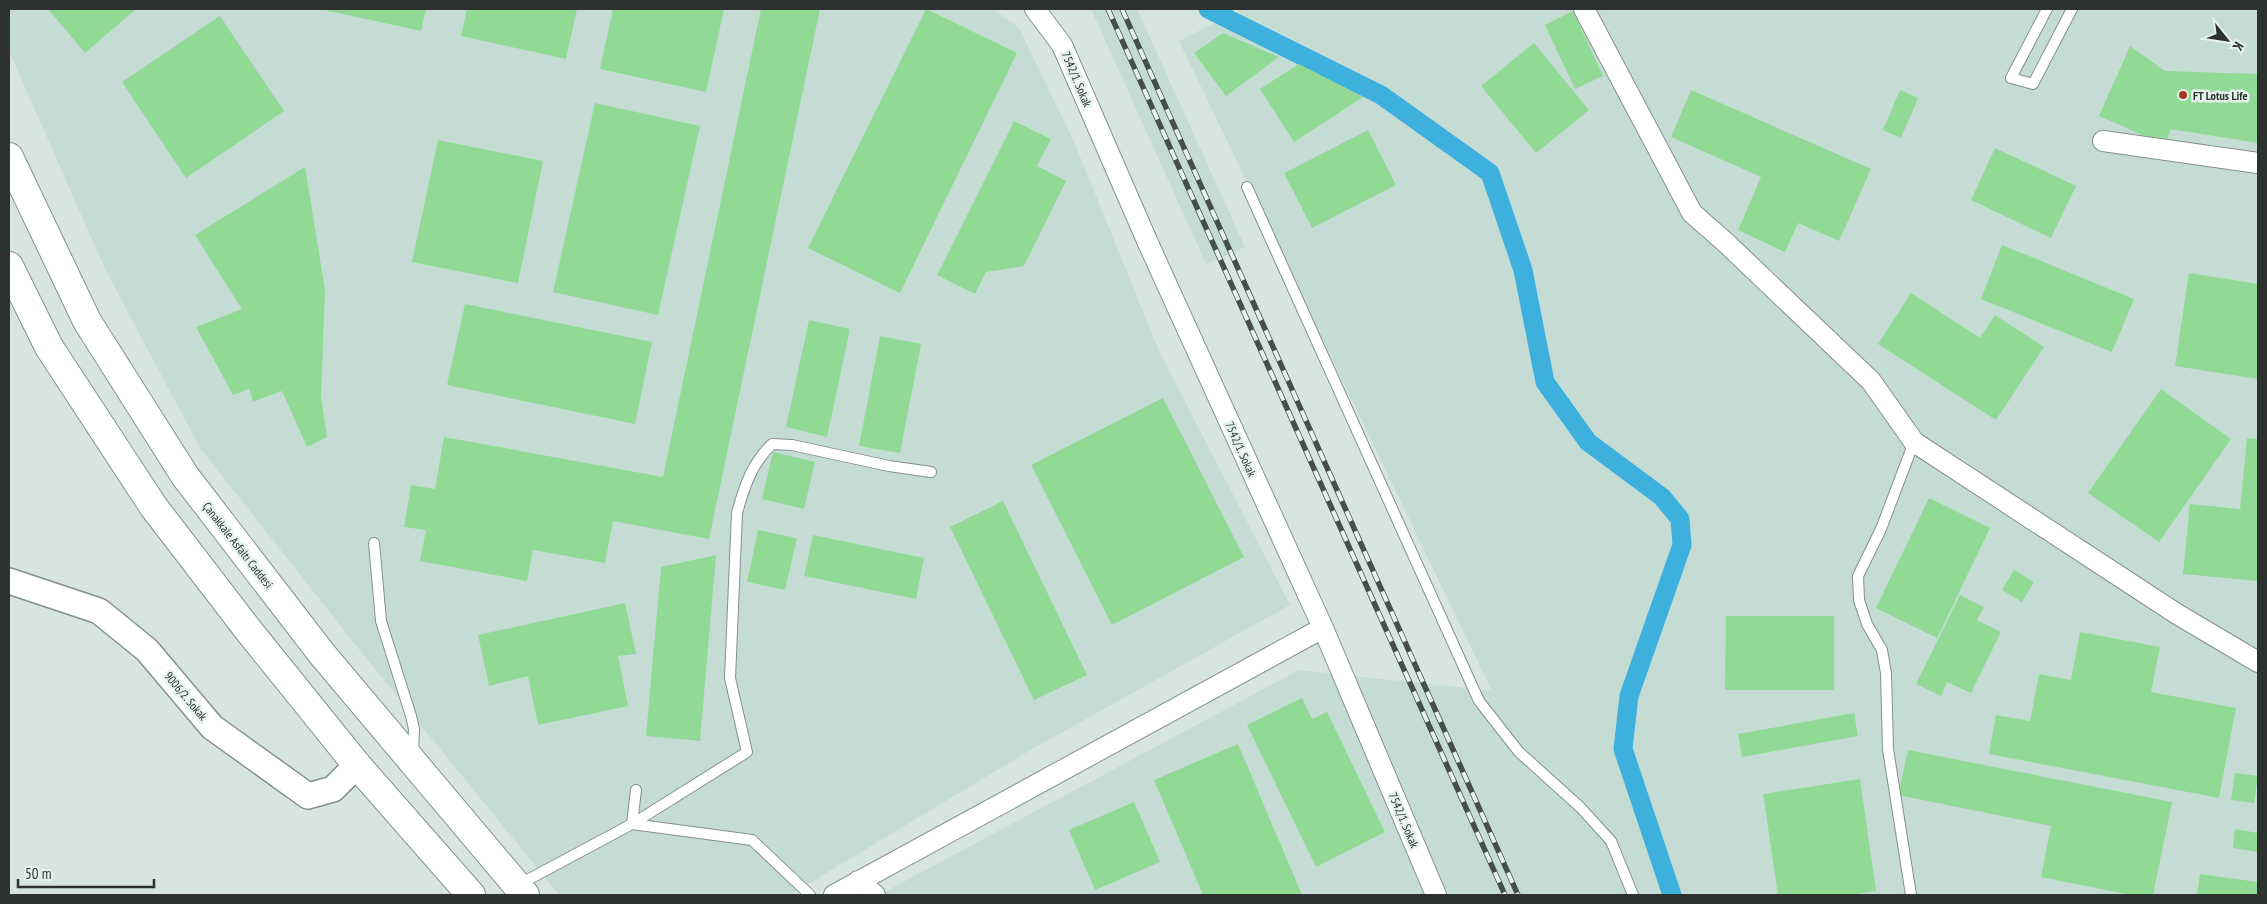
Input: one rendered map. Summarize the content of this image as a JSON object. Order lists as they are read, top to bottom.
{
  "streets": {
    "highway": ["Çanakkale Asfaltı Caddesi"],
    "street": ["7542/1. Sokak", "9006/2. Sokak"]
  },
  "places": ["FT Lotus Life"],
  "scale_bar": "50 m",
  "north": "bottom right"
}
